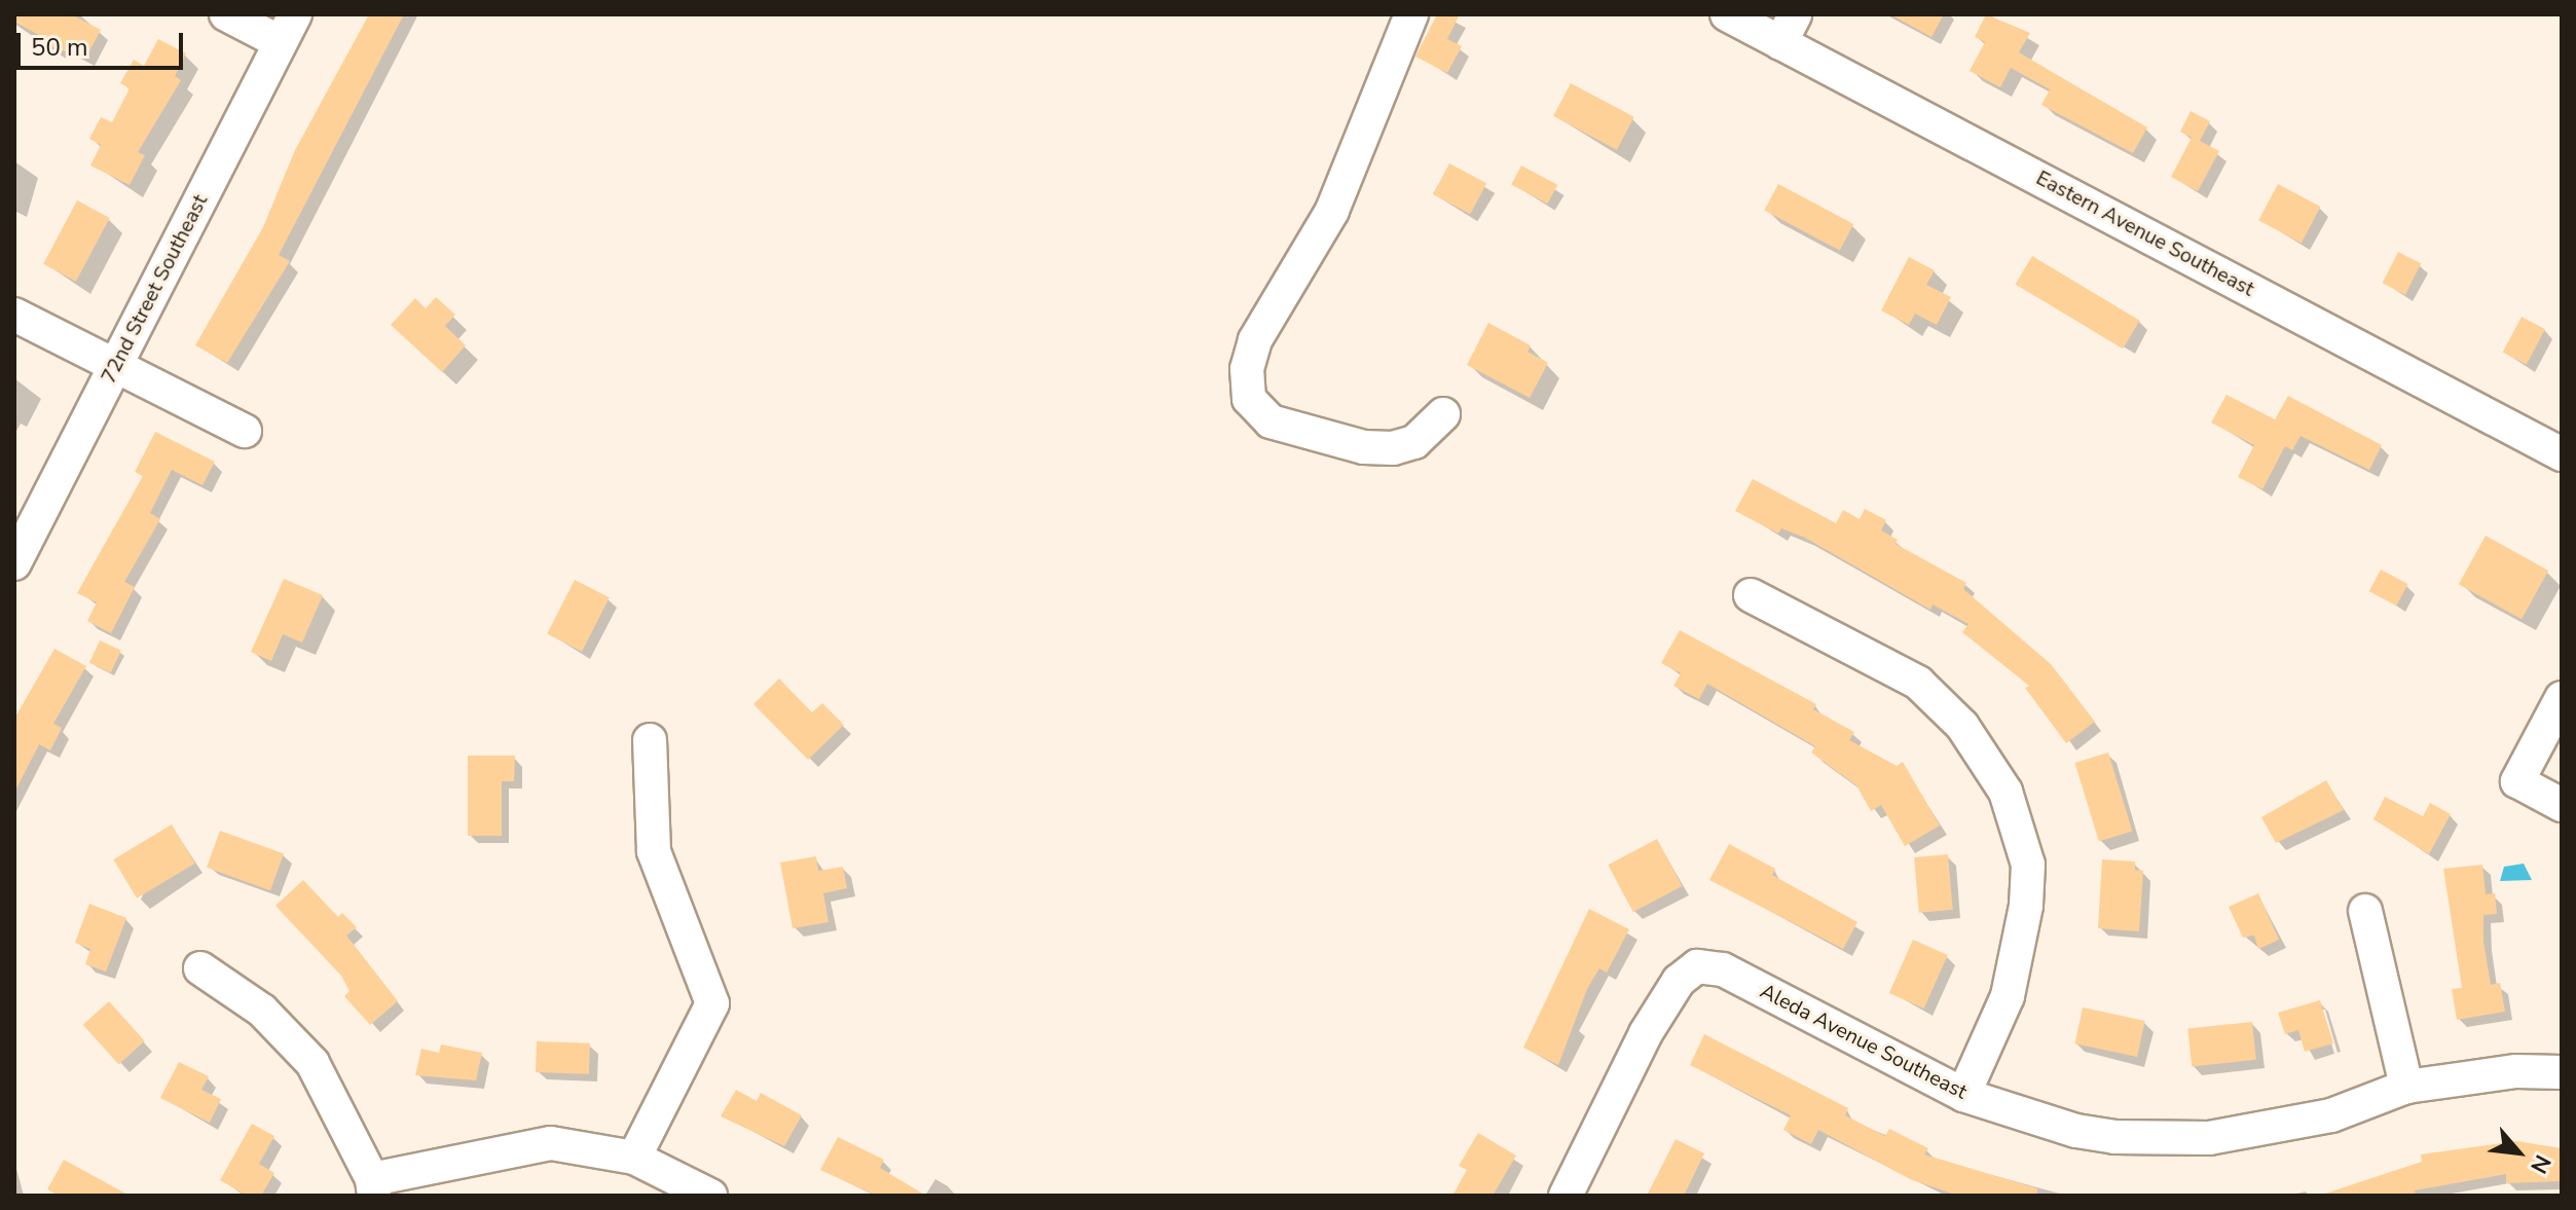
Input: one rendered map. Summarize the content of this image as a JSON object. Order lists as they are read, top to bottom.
{
  "streets": {
    "street": ["Eastern Avenue Southeast", "72nd Street Southeast", "Aleda Avenue Southeast"]
  },
  "scale_bar": "50 m",
  "north": "bottom right"
}
